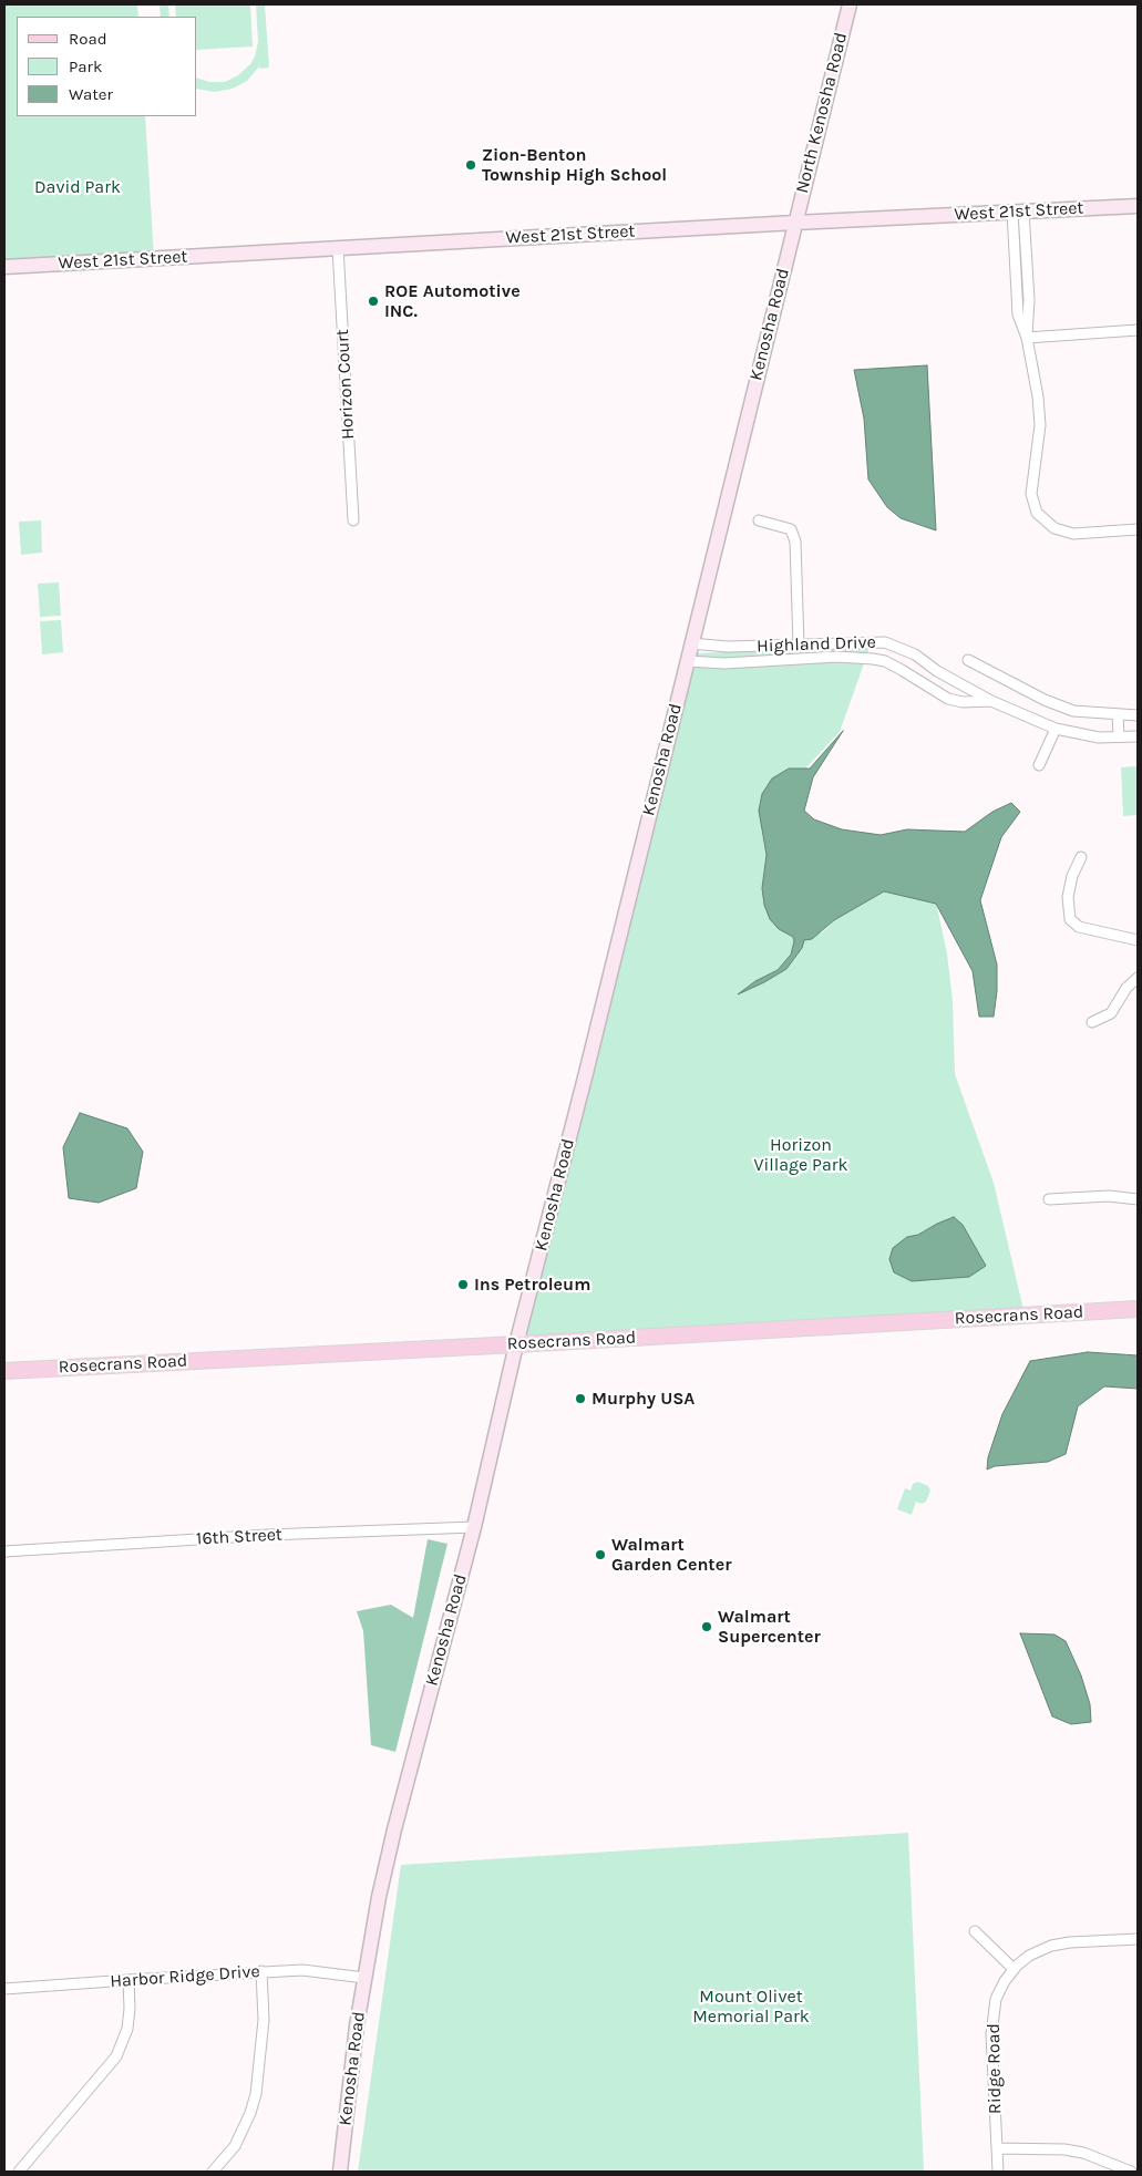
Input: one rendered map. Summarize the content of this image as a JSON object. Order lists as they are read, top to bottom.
{
  "streets": {
    "main road": ["Rosecrans Road"],
    "street": [
      "North Kenosha Road",
      "West 21st Street",
      "Kenosha Road",
      "Horizon Court",
      "Highland Drive",
      "16th Street",
      "Harbor Ridge Drive",
      "Ridge Road"
    ]
  },
  "crossings": [
    ["North Kenosha Road", "West 21st Street"],
    ["North Kenosha Road", "Kenosha Road"],
    ["West 21st Street", "Kenosha Road"],
    ["West 21st Street", "Horizon Court"],
    ["Kenosha Road", "Highland Drive"],
    ["Kenosha Road", "Rosecrans Road"],
    ["Kenosha Road", "16th Street"],
    ["Kenosha Road", "Harbor Ridge Drive"]
  ],
  "parks": ["David Park", "Horizon Village Park", "Mount Olivet Memorial Park"],
  "places": [
    "Zion-Benton Township High School",
    "ROE Automotive INC.",
    "Ins Petroleum",
    "Murphy USA",
    "Walmart Garden Center",
    "Walmart Supercenter"
  ],
  "legend": ["Road", "Park", "Water"]
}
